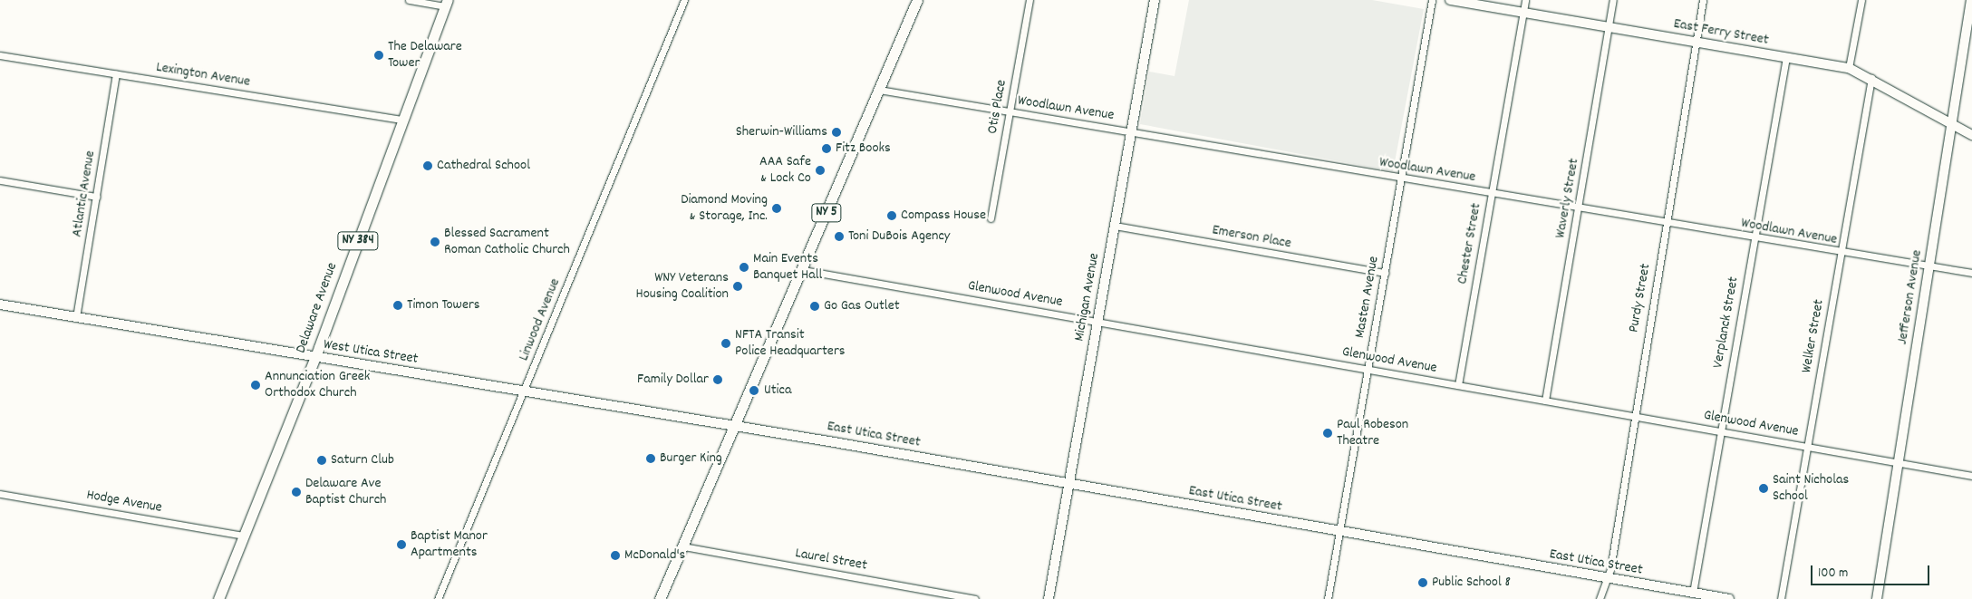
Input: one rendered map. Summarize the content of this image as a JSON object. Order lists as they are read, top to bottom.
{
  "streets": {
    "main road": ["NY 5", "NY 384", "Delaware Avenue"],
    "street": [
      "East Ferry Street",
      "Lexington Avenue",
      "Otis Place",
      "Woodlawn Avenue",
      "Atlantic Avenue",
      "Waverly Street",
      "Emerson Place",
      "Chester Street",
      "Glenwood Avenue",
      "Michigan Avenue",
      "Masten Avenue",
      "Jefferson Avenue",
      "Purdy Street",
      "Linwood Avenue",
      "Verplanck Street",
      "Welker Street",
      "West Utica Street",
      "East Utica Street",
      "Hodge Avenue",
      "Laurel Street"
    ]
  },
  "crossings": [
    ["East Ferry Street", "Waverly Street"],
    ["East Ferry Street", "Chester Street"],
    ["East Ferry Street", "Jefferson Avenue"],
    ["East Ferry Street", "Purdy Street"],
    ["East Ferry Street", "Verplanck Street"],
    ["East Ferry Street", "Welker Street"],
    ["Lexington Avenue", "Atlantic Avenue"],
    ["Lexington Avenue", "Delaware Avenue"],
    ["Otis Place", "Woodlawn Avenue"],
    ["Woodlawn Avenue", "Waverly Street"],
    ["Woodlawn Avenue", "NY 5"],
    ["Woodlawn Avenue", "Chester Street"],
    ["Woodlawn Avenue", "Michigan Avenue"],
    ["Woodlawn Avenue", "Masten Avenue"],
    ["Woodlawn Avenue", "Jefferson Avenue"],
    ["Woodlawn Avenue", "Purdy Street"],
    ["Woodlawn Avenue", "Verplanck Street"],
    ["Woodlawn Avenue", "Welker Street"],
    ["Atlantic Avenue", "West Utica Street"],
    ["Waverly Street", "Glenwood Avenue"],
    ["NY 5", "Glenwood Avenue"],
    ["NY 5", "West Utica Street"],
    ["NY 5", "East Utica Street"],
    ["NY 5", "Laurel Street"],
    ["Emerson Place", "Michigan Avenue"],
    ["Emerson Place", "Masten Avenue"],
    ["Chester Street", "Glenwood Avenue"],
    ["Glenwood Avenue", "Michigan Avenue"],
    ["Glenwood Avenue", "Masten Avenue"],
    ["Glenwood Avenue", "Jefferson Avenue"],
    ["Glenwood Avenue", "Purdy Street"],
    ["Glenwood Avenue", "Verplanck Street"],
    ["Glenwood Avenue", "Welker Street"],
    ["Michigan Avenue", "East Utica Street"],
    ["Masten Avenue", "East Utica Street"],
    ["Purdy Street", "East Utica Street"],
    ["Delaware Avenue", "West Utica Street"],
    ["Delaware Avenue", "Hodge Avenue"],
    ["Linwood Avenue", "West Utica Street"],
    ["Verplanck Street", "East Utica Street"],
    ["West Utica Street", "East Utica Street"]
  ],
  "places": [
    "The Delaware Tower",
    "Sherwin-Williams",
    "Fitz Books",
    "Cathedral School",
    "AAA Safe & Lock Co",
    "Diamond Moving & Storage, Inc.",
    "Compass House",
    "Toni DuBois Agency",
    "Blessed Sacrament Roman Catholic Church",
    "Main Events Banquet Hall",
    "WNY Veterans Housing Coalition",
    "Timon Towers",
    "Go Gas Outlet",
    "NFTA Transit Police Headquarters",
    "Family Dollar",
    "Annunciation Greek Orthodox Church",
    "Utica",
    "Paul Robeson Theatre",
    "Burger King",
    "Saturn Club",
    "Saint Nicholas School",
    "Delaware Ave Baptist Church",
    "Baptist Manor Apartments",
    "McDonald's",
    "Public School 8"
  ],
  "scale_bar": "100 m"
}
